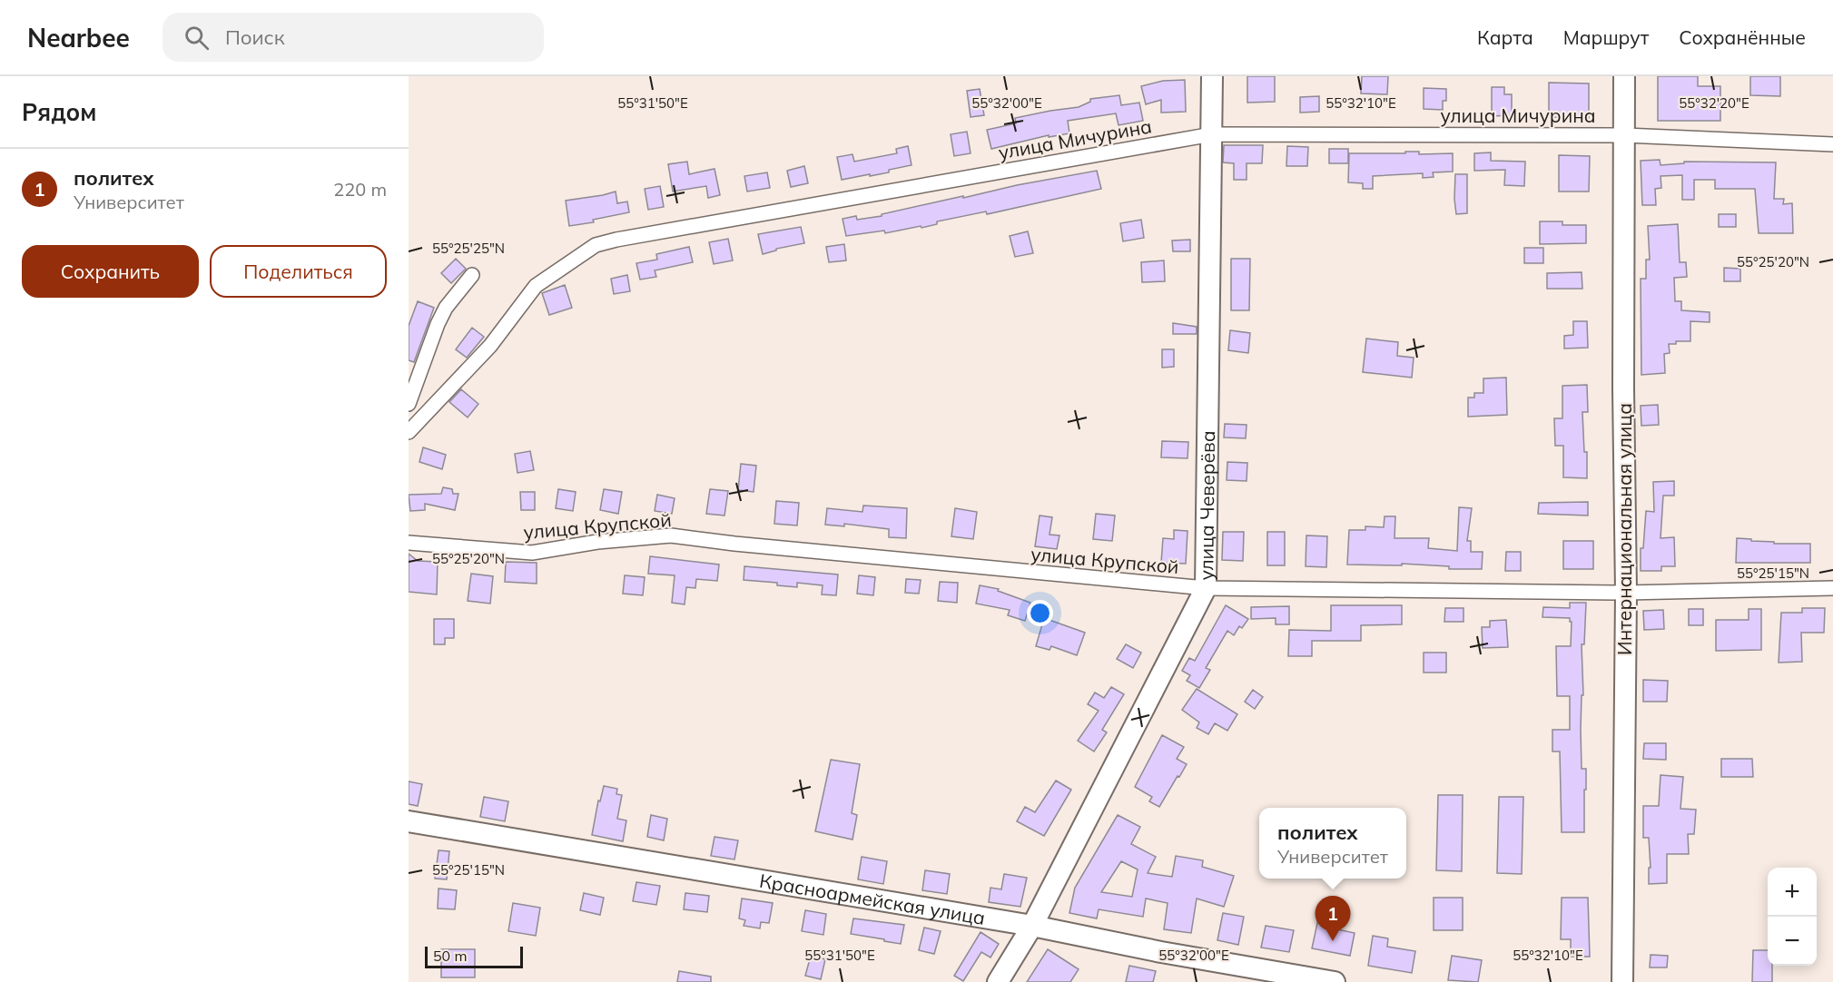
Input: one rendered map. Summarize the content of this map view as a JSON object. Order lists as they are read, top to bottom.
{
  "streets": {
    "main road": ["улица Чеверёва", "Интернациональная улица", "Красноармейская улица"],
    "street": ["улица Мичурина", "улица Крупской"]
  },
  "crossings": [
    ["улица Мичурина", "улица Чеверёва"],
    ["улица Мичурина", "Интернациональная улица"],
    ["улица Чеверёва", "улица Крупской"],
    ["улица Чеверёва", "Красноармейская улица"],
    ["улица Крупской", "Интернациональная улица"]
  ],
  "scale_bar": "50 m",
  "page": {
    "header": "Nearbee",
    "search": "Поиск",
    "nav": ["Карта", "Маршрут", "Сохранённые"],
    "heading": "Рядом",
    "list": [
      {
        "mark": "1",
        "name": "политех",
        "note": "Университет",
        "value": "220 m"
      }
    ],
    "buttons": ["Сохранить", "Поделиться"],
    "popup": ["политех", "Университет"],
    "map_buttons": ["+", "−"],
    "pins": "1",
    "scale": "50 m"
  },
  "coordinates": [
    "55°31'50\"E",
    "55°32'00\"E",
    "55°32'10\"E",
    "55°32'20\"E",
    "55°25'25\"N",
    "55°25'20\"N",
    "55°25'15\"N"
  ]
}
